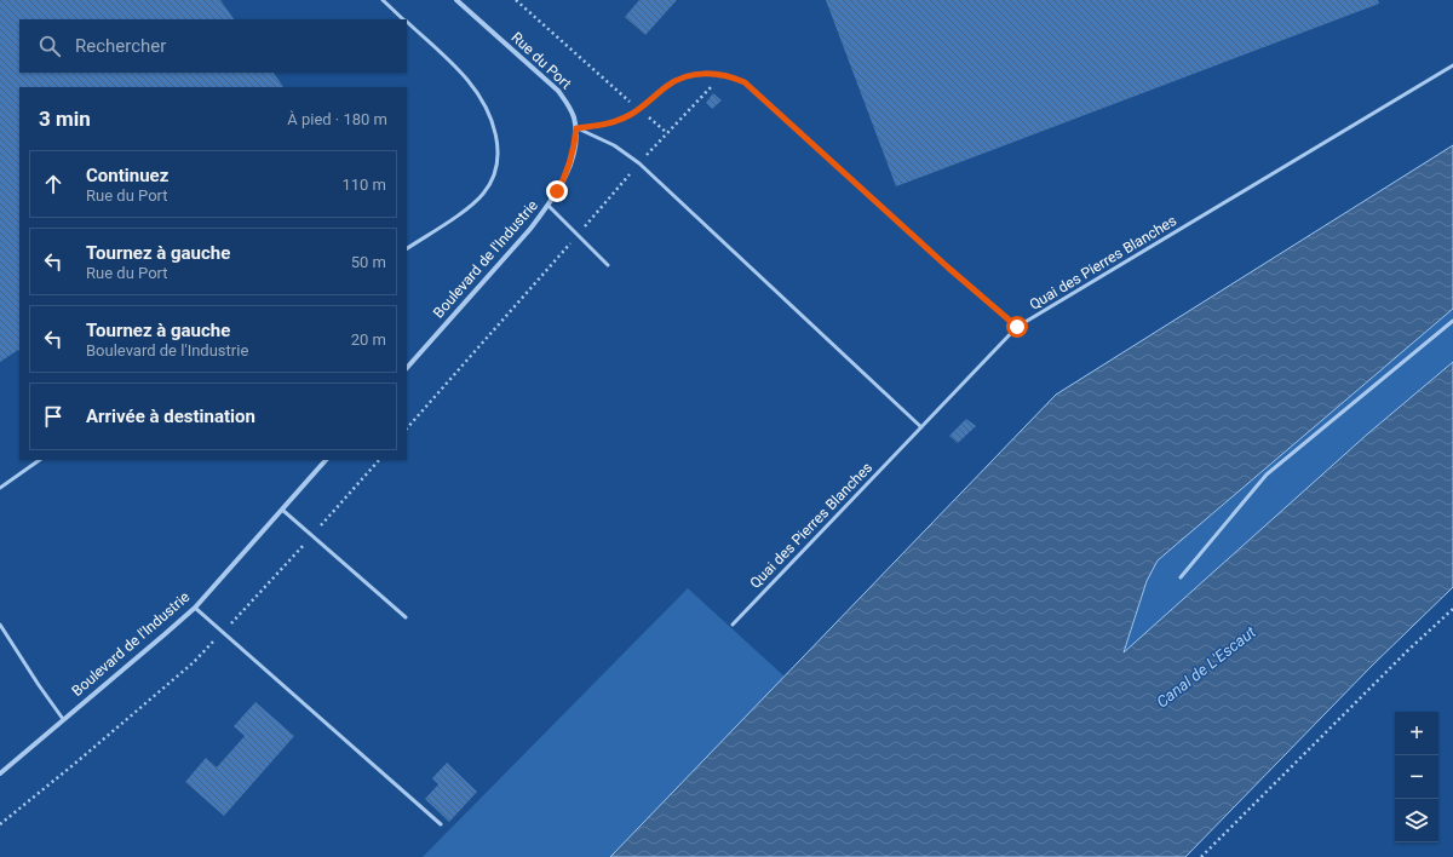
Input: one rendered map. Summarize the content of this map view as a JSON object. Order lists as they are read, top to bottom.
{
  "streets": {
    "street": ["Rue du Port", "Boulevard de l'Industrie"],
    "lane": ["Quai des Pierres Blanches"]
  },
  "crossings": [
    ["Rue du Port", "Boulevard de l'Industrie"]
  ],
  "water": ["Canal de L'Escaut"],
  "page": {
    "search": "Rechercher",
    "heading": ["3 min", "À pied · 180 m"],
    "list": [
      ["Continuez", "Rue du Port", "110 m"],
      ["Tournez à gauche", "Rue du Port", "50 m"],
      ["Tournez à gauche", "Boulevard de l'Industrie", "20 m"],
      "Arrivée à destination"
    ],
    "map_buttons": ["+", "−"]
  }
}
